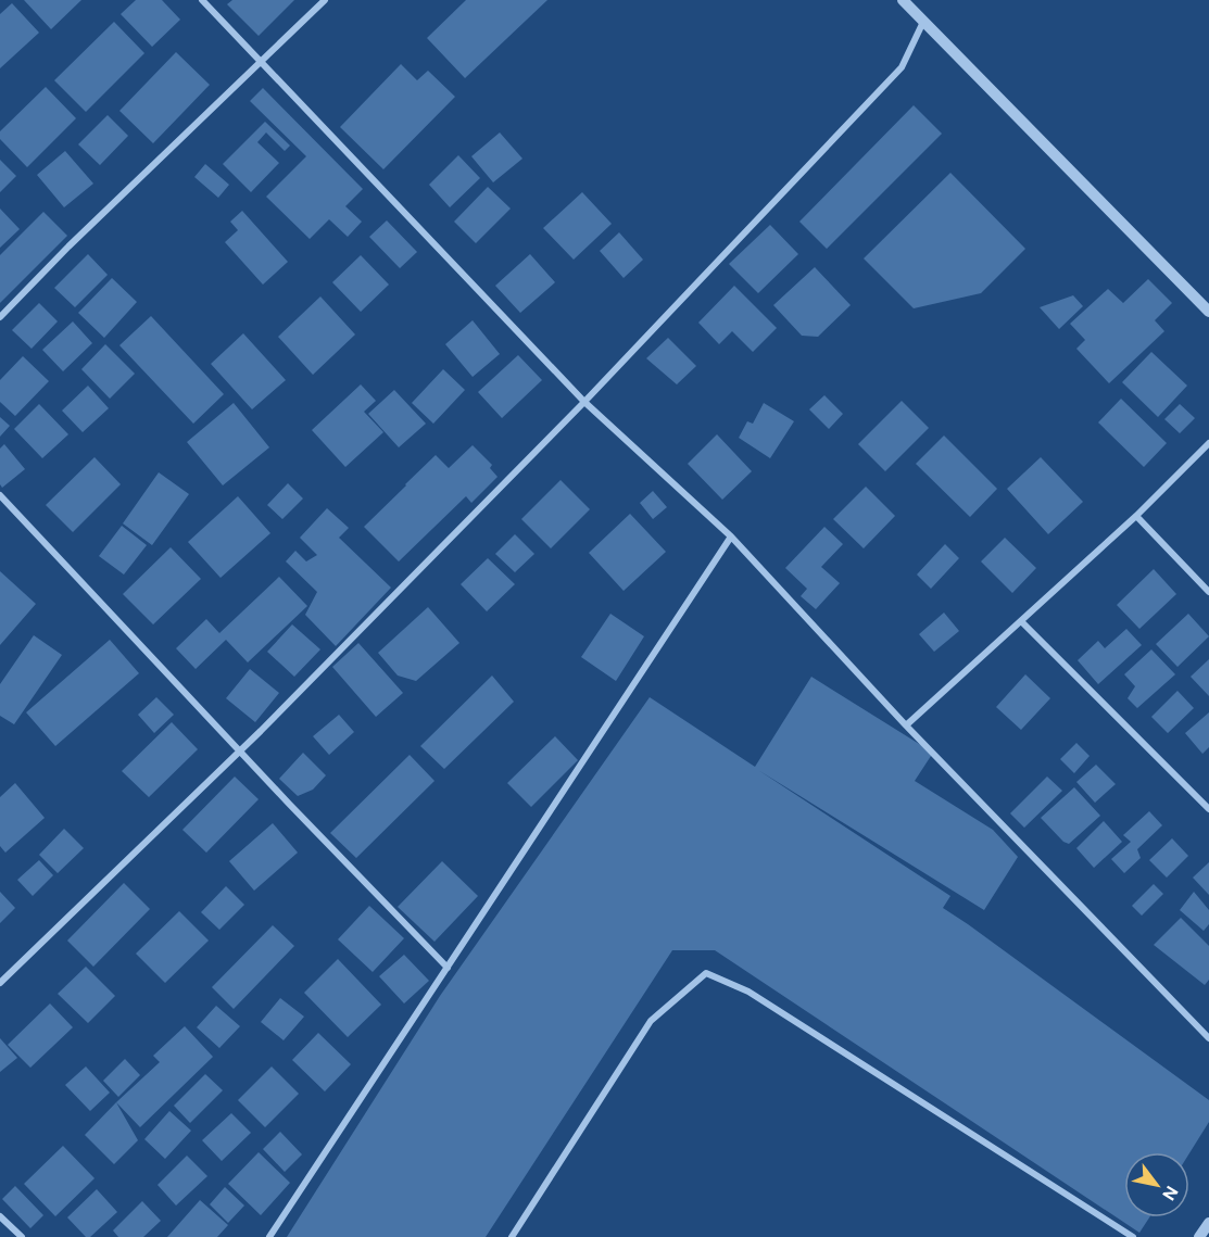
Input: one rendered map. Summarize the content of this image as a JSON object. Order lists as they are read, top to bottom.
{
  "north": "bottom right"
}
